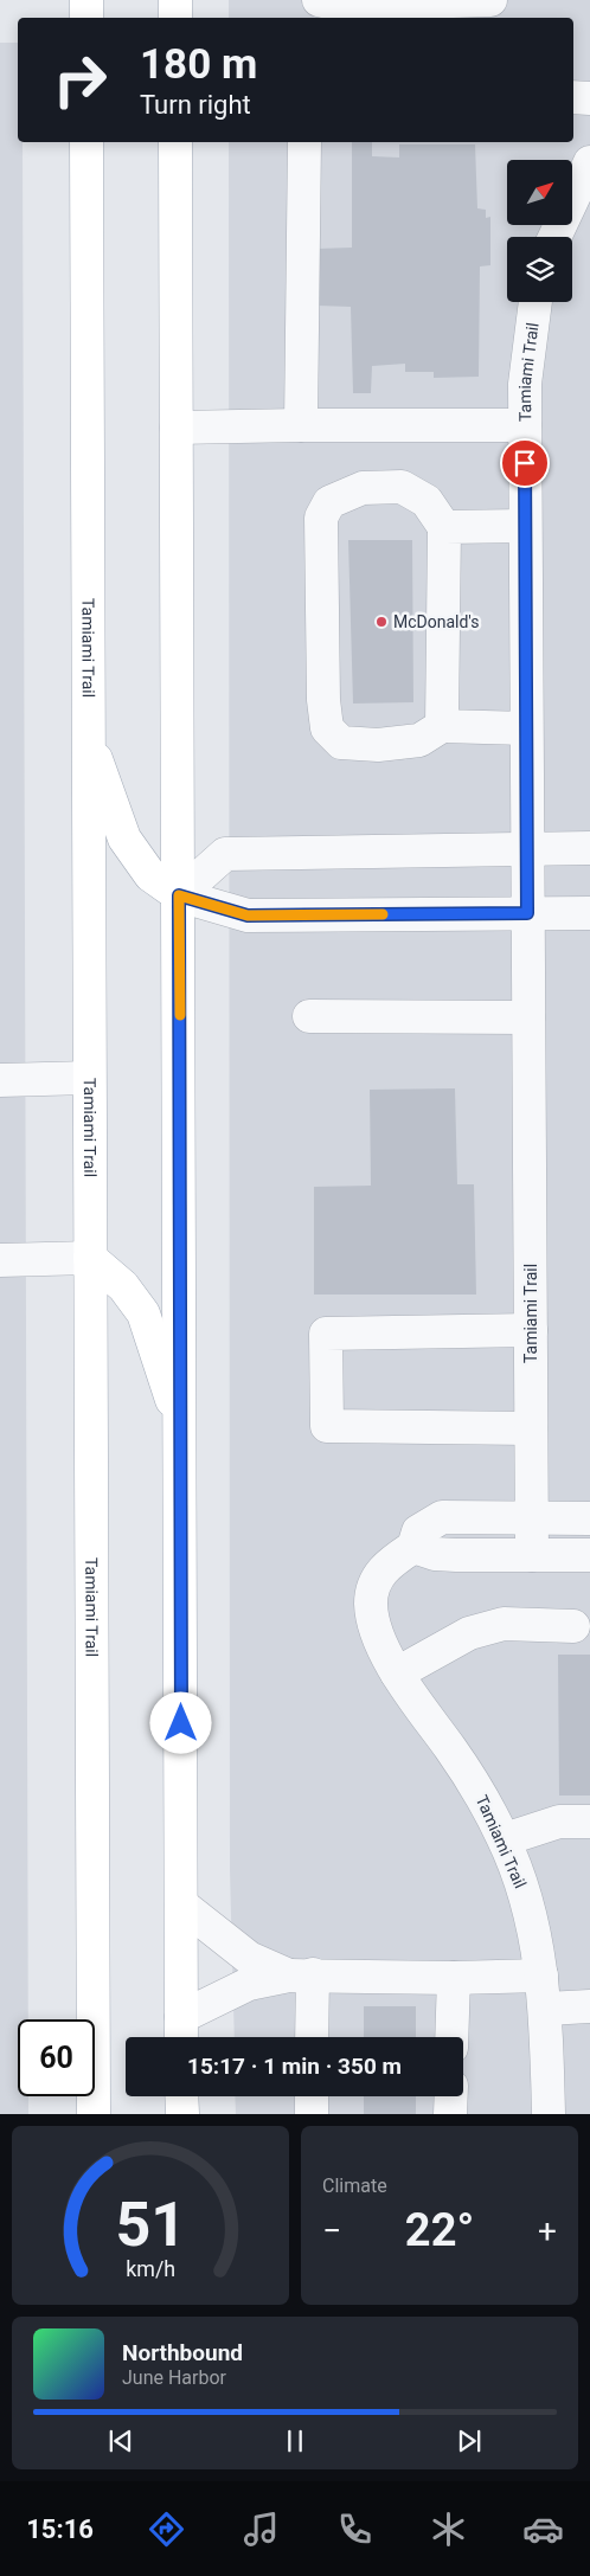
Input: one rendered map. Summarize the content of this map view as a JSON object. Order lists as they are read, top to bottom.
{
  "streets": {
    "main road": ["Tamiami Trail"]
  },
  "places": ["McDonald's"],
  "north": "top right",
  "page": {
    "turn": ["180 m", "Turn right"],
    "limit": "60",
    "trip": "15:17 · 1 min · 350 m",
    "tile": "Climate",
    "heat": ["−", "22°", "+"],
    "song": ["Northbound", "June Harbor"],
    "tabs": "15:16",
    "gauge": ["51", "km/h"]
  }
}
